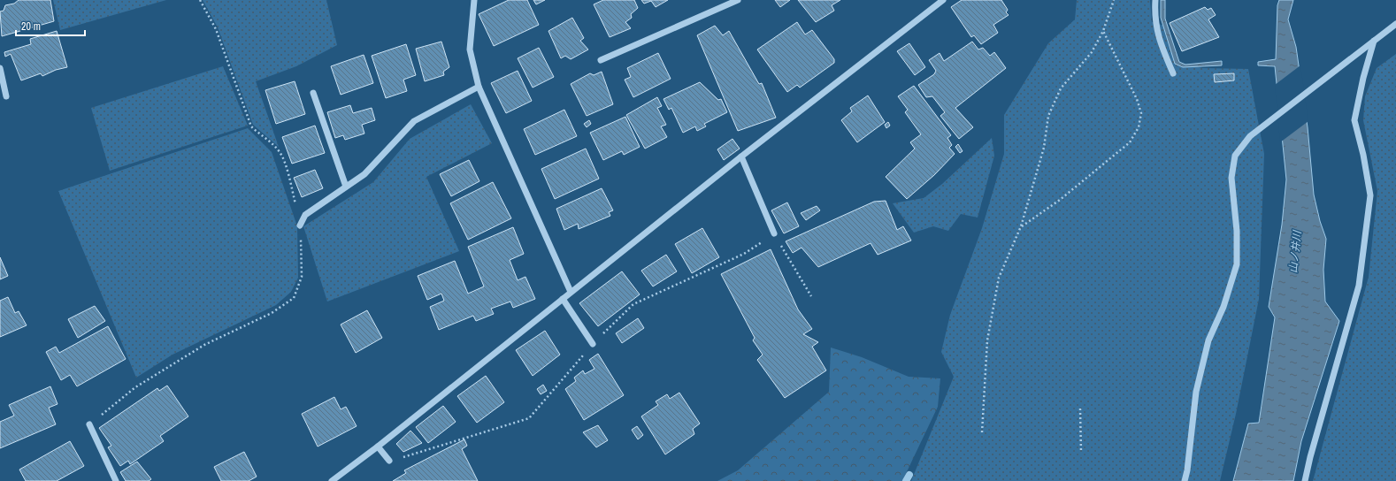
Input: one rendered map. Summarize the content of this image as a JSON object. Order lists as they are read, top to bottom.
{
  "water": ["山ノ井川"],
  "scale_bar": "20 m"
}
